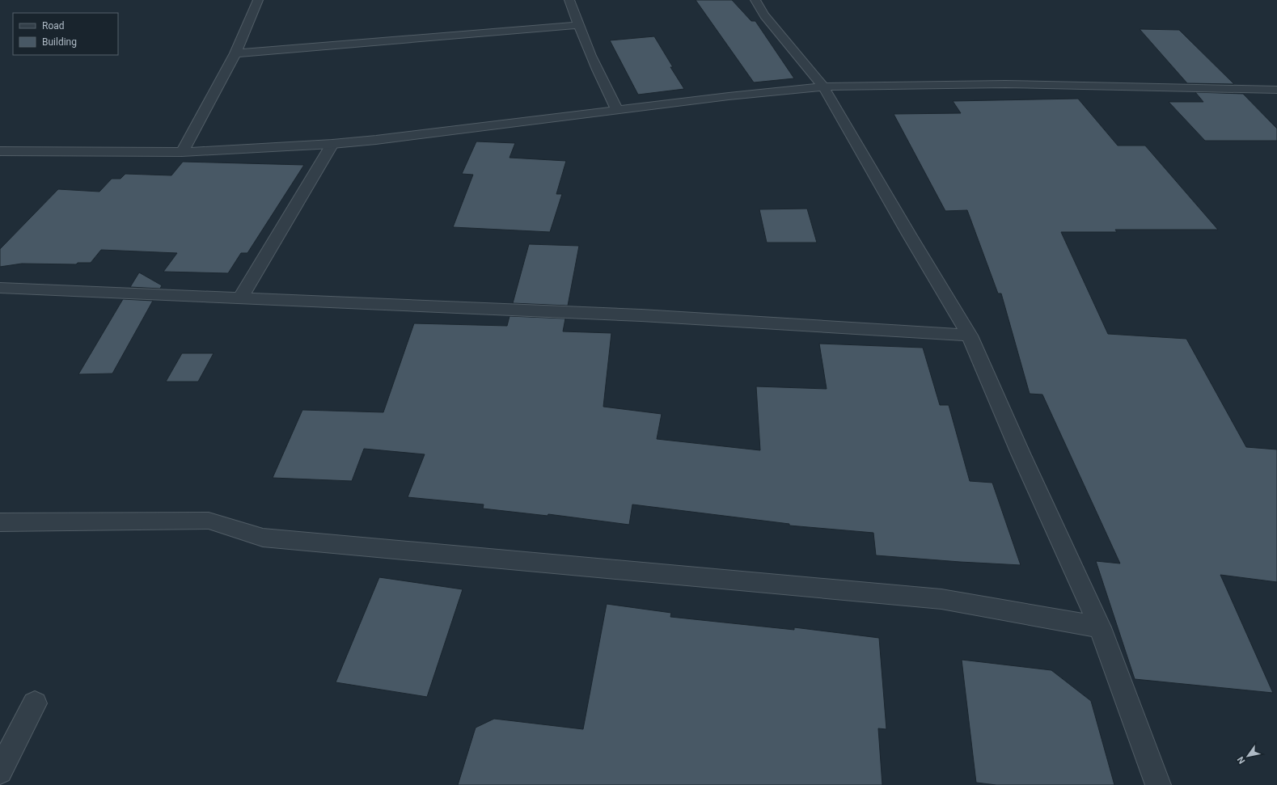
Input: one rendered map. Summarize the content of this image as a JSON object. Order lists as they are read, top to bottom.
{
  "legend": ["Road", "Building"],
  "north": "bottom left"
}
